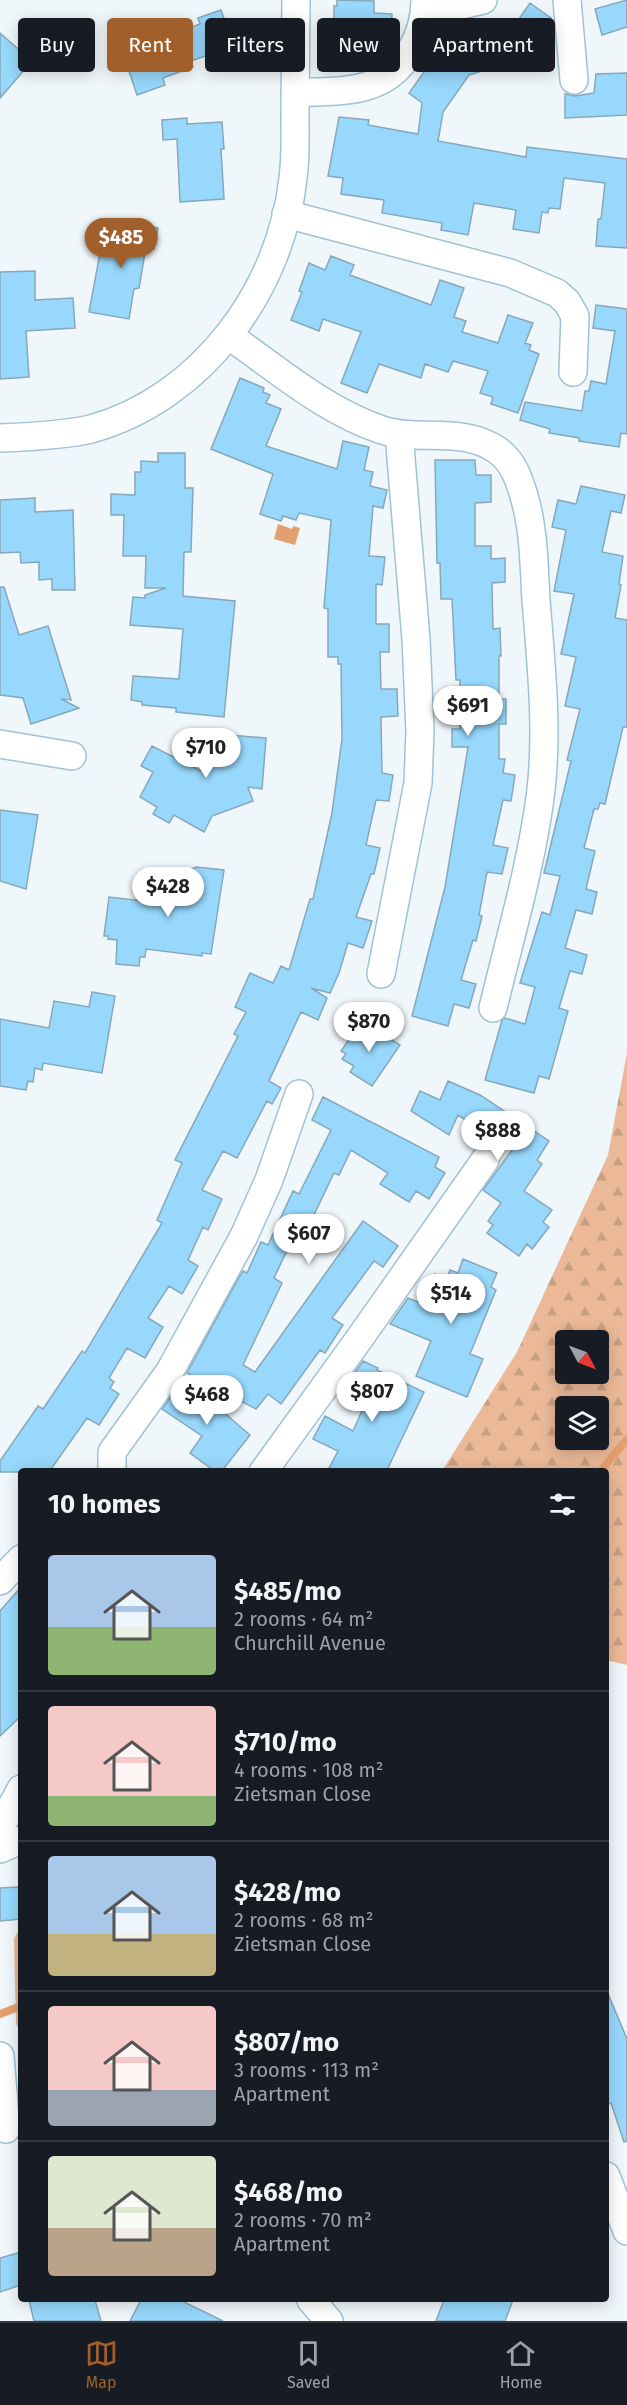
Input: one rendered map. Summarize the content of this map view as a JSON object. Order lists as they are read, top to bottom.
{
  "north": "bottom right",
  "page": {
    "chip": [
      "Buy",
      "Rent",
      "Filters",
      "New",
      "Apartment"
    ],
    "price": [
      "$485",
      "$691",
      "$710",
      "$428",
      "$870",
      "$888",
      "$607",
      "$514",
      "$807",
      "$468"
    ],
    "heading": "10 homes",
    "list": [
      {
        "name": "$485/mo",
        "note": "2 rooms · 64 m² · Churchill Avenue"
      },
      {
        "name": "$710/mo",
        "note": "4 rooms · 108 m² · Zietsman Close"
      },
      {
        "name": "$428/mo",
        "note": "2 rooms · 68 m² · Zietsman Close"
      },
      {
        "name": "$807/mo",
        "note": "3 rooms · 113 m² · Apartment"
      },
      {
        "name": "$468/mo",
        "note": "2 rooms · 70 m² · Apartment"
      }
    ],
    "tabs": ["Map", "Saved", "Home"]
  }
}
